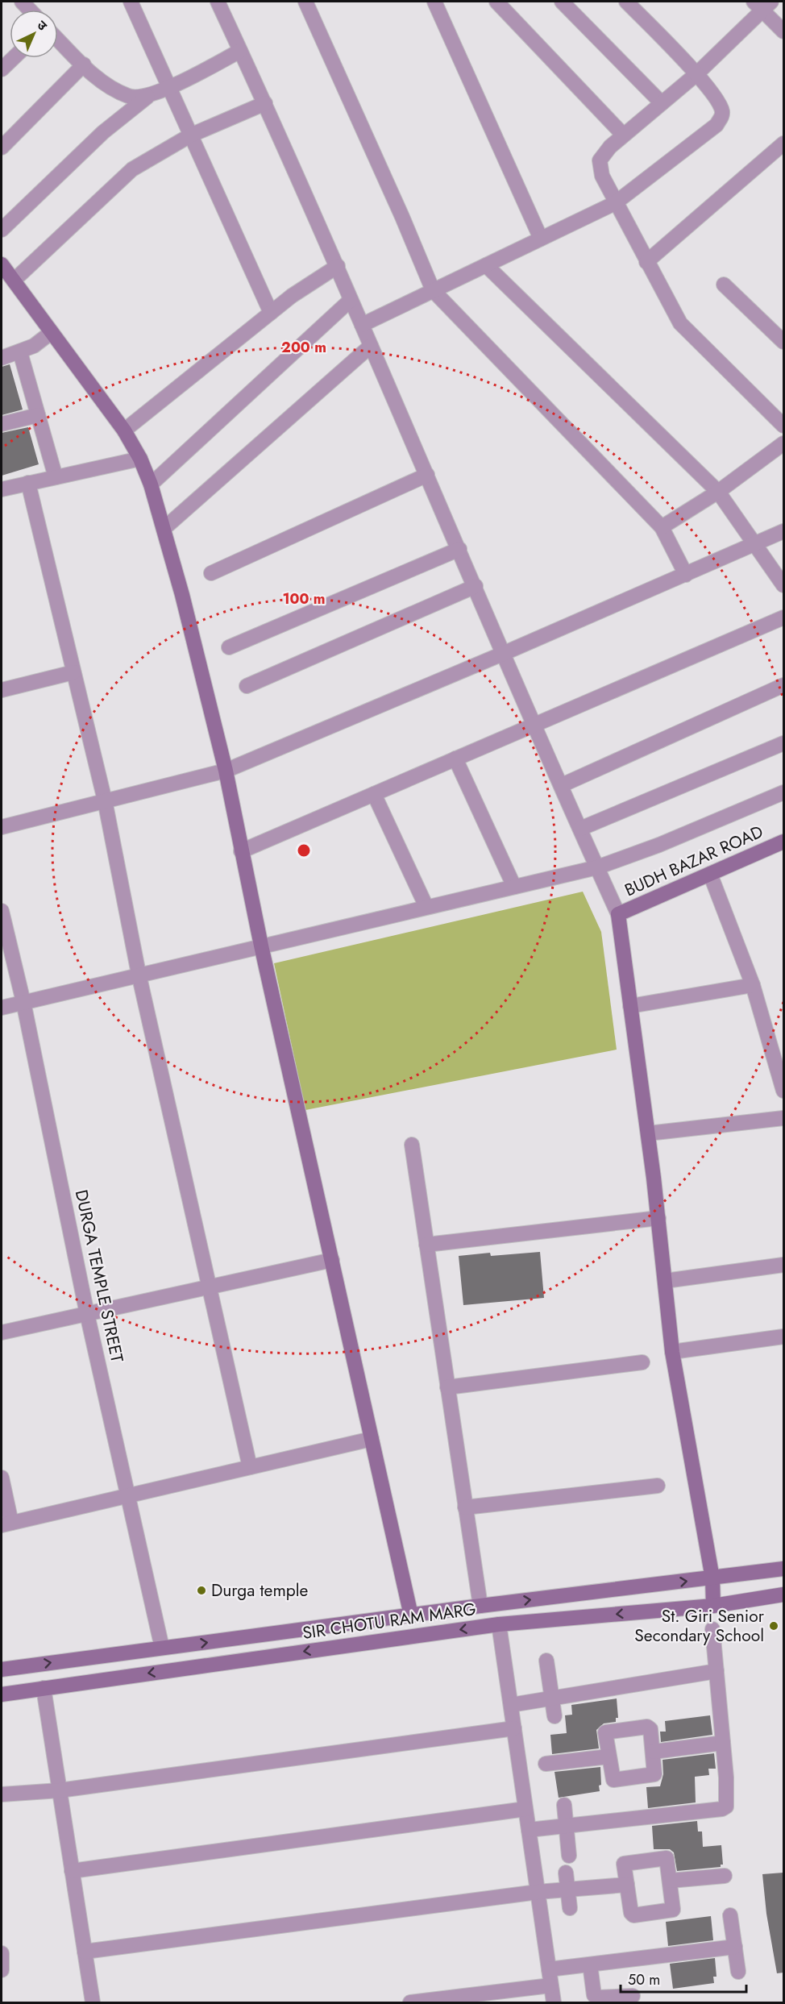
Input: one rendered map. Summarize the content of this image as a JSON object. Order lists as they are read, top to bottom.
{
  "streets": {
    "street": ["BUDH BAZAR ROAD", "DURGA TEMPLE STREET", "SIR CHOTU RAM MARG"]
  },
  "crossings": [
    ["DURGA TEMPLE STREET", "SIR CHOTU RAM MARG"]
  ],
  "places": ["Durga temple", "St. Giri Senior Secondary School"],
  "scale_bar": "50 m",
  "north": "top right",
  "rings": ["200 m", "100 m"]
}
